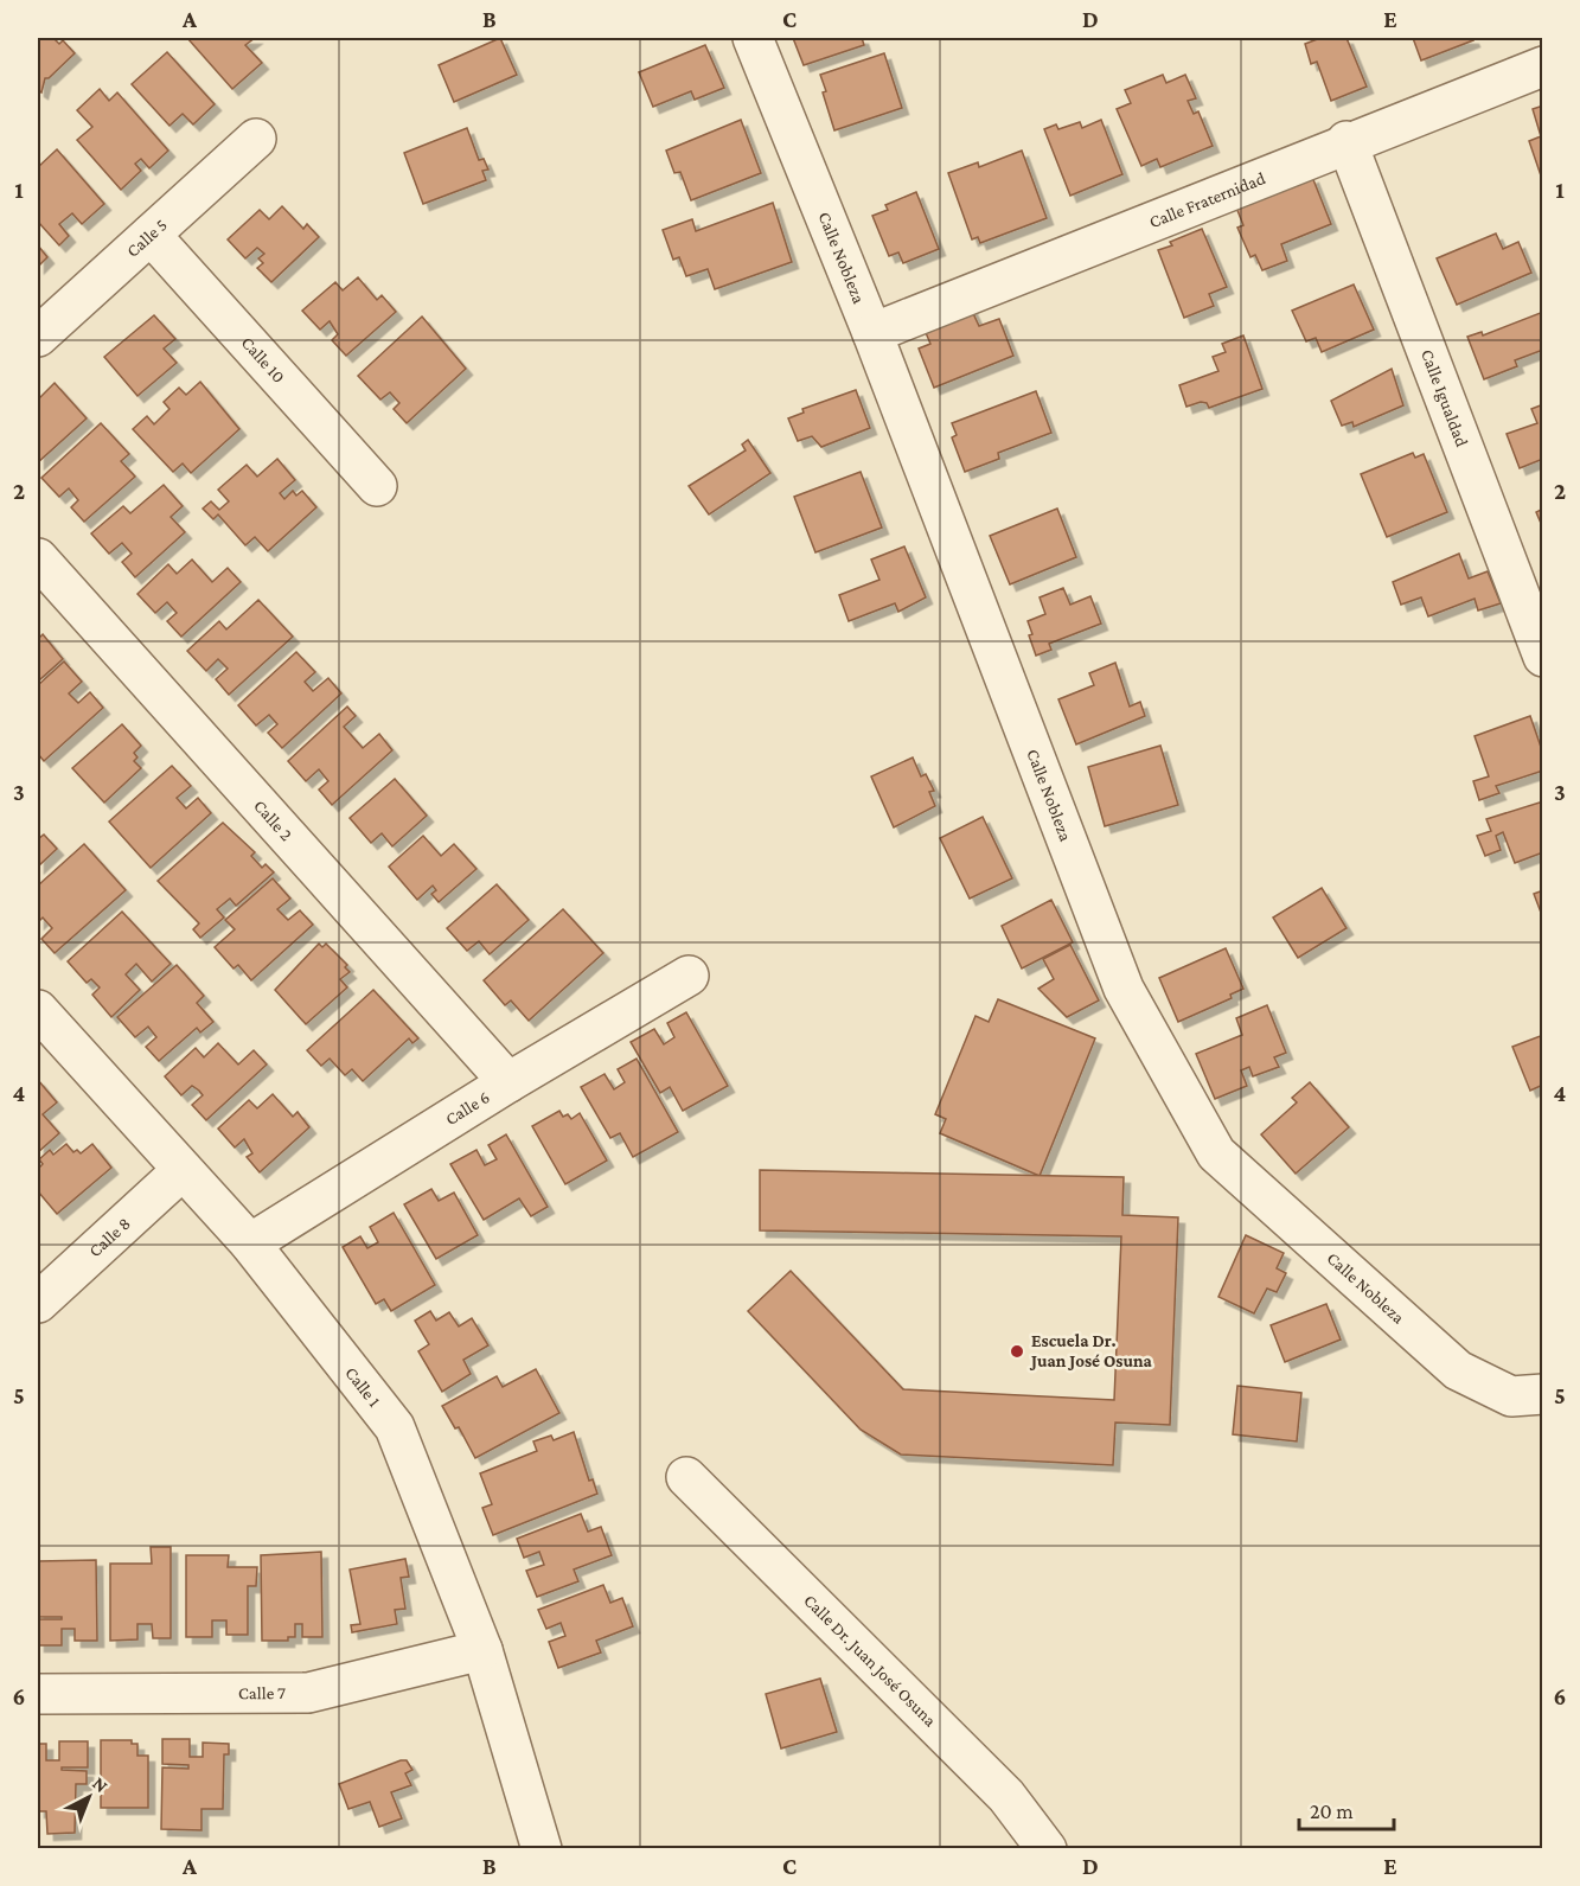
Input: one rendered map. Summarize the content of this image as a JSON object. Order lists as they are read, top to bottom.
{
  "streets": {
    "street": [
      "Calle Fraternidad",
      "Calle 5",
      "Calle Nobleza",
      "Calle 10",
      "Calle Igualdad",
      "Calle 2",
      "Calle 6",
      "Calle 8",
      "Calle 1",
      "Calle Dr. Juan José Osuna",
      "Calle 7"
    ]
  },
  "crossings": [
    ["Calle Fraternidad", "Calle Nobleza"],
    ["Calle Fraternidad", "Calle Igualdad"],
    ["Calle 5", "Calle 10"],
    ["Calle 2", "Calle 6"],
    ["Calle 6", "Calle 1"],
    ["Calle 8", "Calle 1"],
    ["Calle 1", "Calle 7"]
  ],
  "places": ["Escuela Dr. Juan José Osuna"],
  "scale_bar": "20 m",
  "north": "top right",
  "grid": {
    "columns": [
      "A",
      "B",
      "C",
      "D",
      "E"
    ],
    "rows": [
      "1",
      "2",
      "3",
      "4",
      "5",
      "6"
    ]
  }
}
